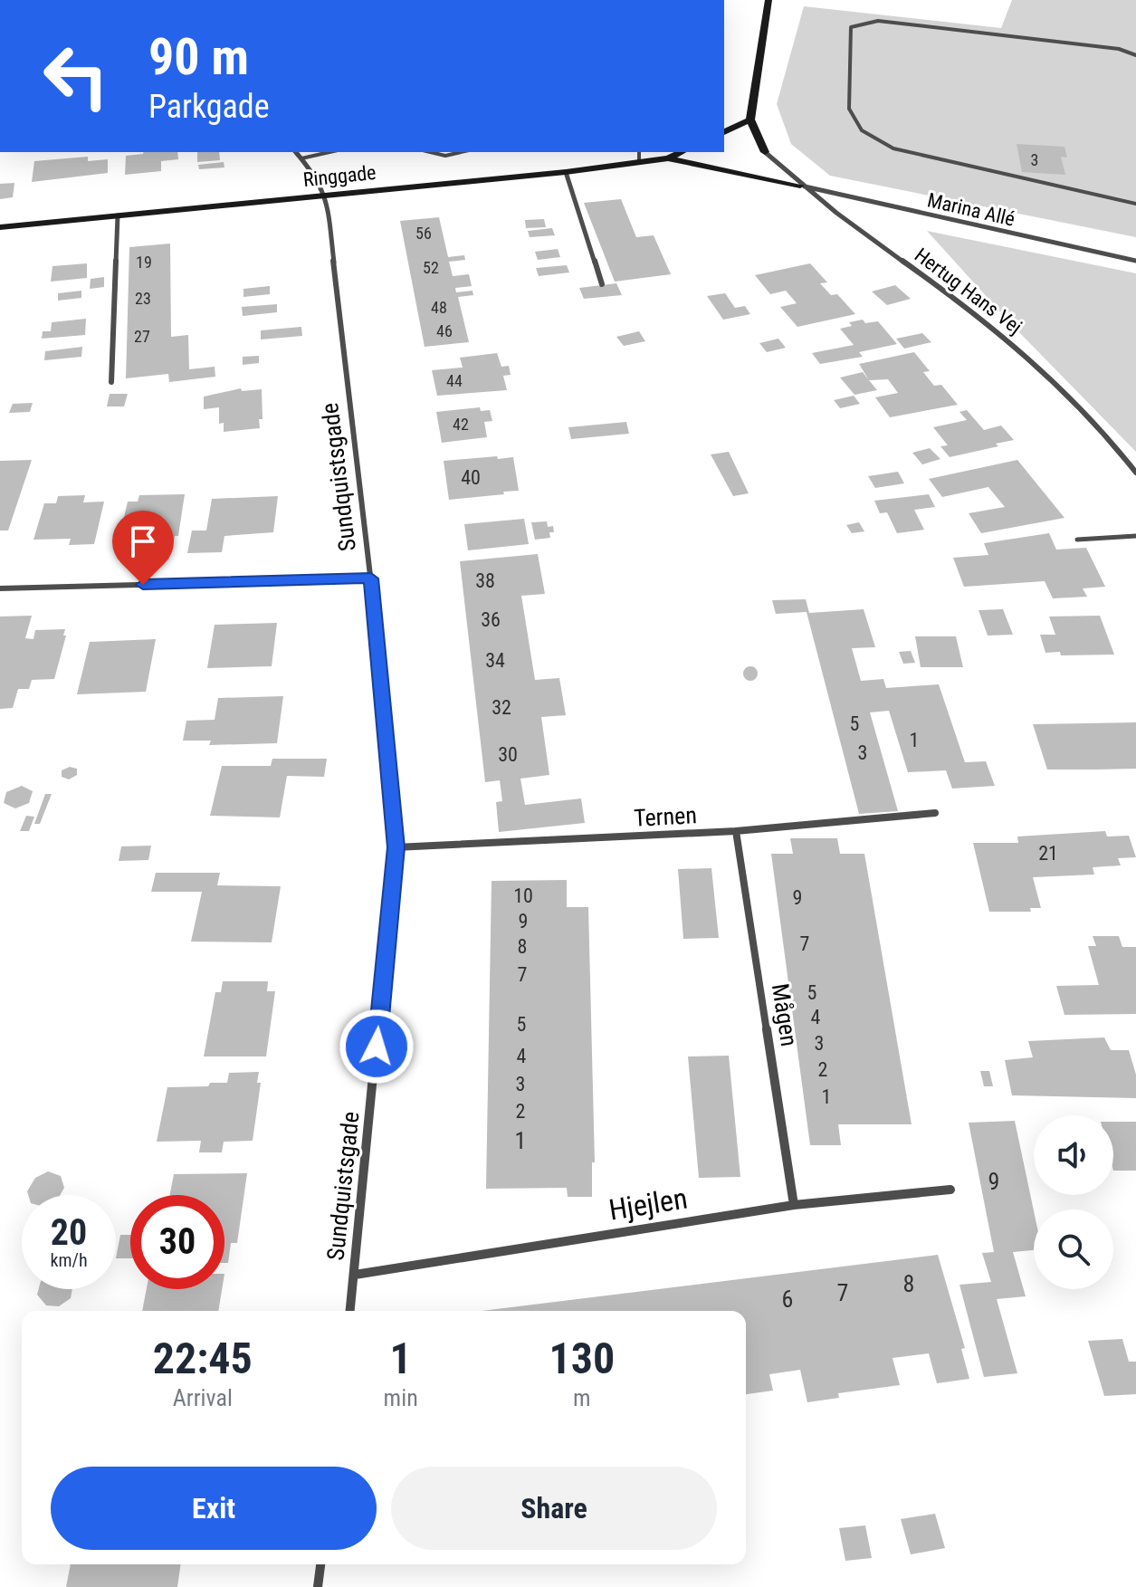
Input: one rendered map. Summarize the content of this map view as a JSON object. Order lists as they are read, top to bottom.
{
  "streets": {
    "street": [
      "Ringgade",
      "Marina Allé",
      "Hertug Hans Vej",
      "Sundquistsgade",
      "Ternen",
      "Mågen",
      "Hjejlen"
    ]
  },
  "crossings": [
    ["Ringgade", "Marina Allé"],
    ["Ringgade", "Hertug Hans Vej"],
    ["Ringgade", "Sundquistsgade"],
    ["Marina Allé", "Hertug Hans Vej"],
    ["Sundquistsgade", "Ternen"],
    ["Sundquistsgade", "Hjejlen"],
    ["Ternen", "Mågen"],
    ["Mågen", "Hjejlen"]
  ],
  "house_numbers": [
    "3",
    "56",
    "19",
    "52",
    "23",
    "48",
    "46",
    "27",
    "44",
    "42",
    "40",
    "38",
    "36",
    "34",
    "32",
    "5",
    "1",
    "3",
    "30",
    "21",
    "10",
    "9",
    "9",
    "7",
    "8",
    "7",
    "5",
    "4",
    "5",
    "3",
    "4",
    "2",
    "3",
    "1",
    "2",
    "1",
    "9",
    "8",
    "7",
    "6"
  ],
  "page": {
    "turn": ["90 m", "Parkgade"],
    "speed": "20 km/h",
    "limit": "30",
    "eta": [
      "22:45",
      "Arrival",
      "1",
      "min",
      "130",
      "m"
    ],
    "buttons": ["Exit", "Share"]
  }
}
